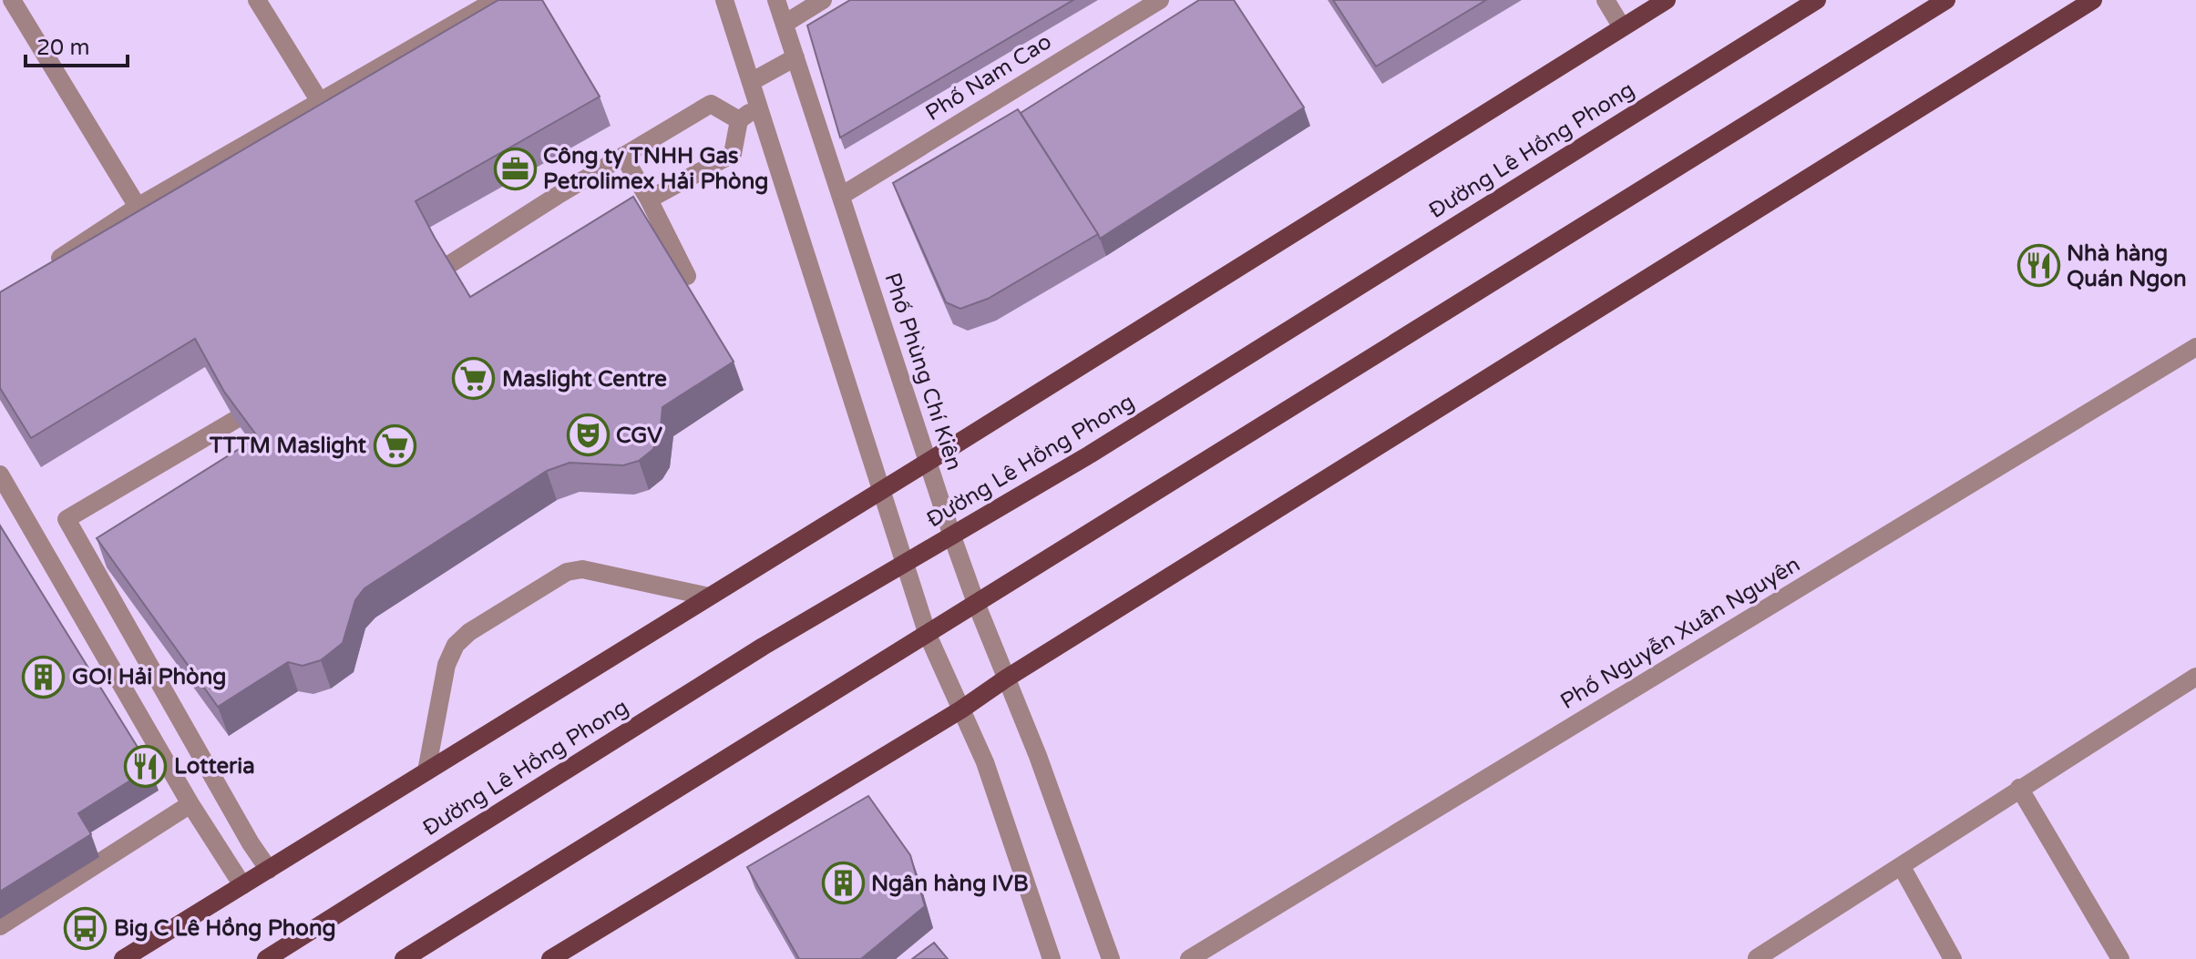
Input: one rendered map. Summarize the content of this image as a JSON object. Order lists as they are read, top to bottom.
{
  "streets": {
    "main road": ["Đường Lê Hồng Phong"],
    "street": ["Phố Nam Cao", "Phố Phùng Chí Kiên", "Phố Nguyễn Xuân Nguyên"]
  },
  "crossings": [
    ["Phố Nam Cao", "Phố Phùng Chí Kiên"],
    ["Đường Lê Hồng Phong", "Phố Phùng Chí Kiên"]
  ],
  "places": {
    "office": ["Công ty TNHH Gas Petrolimex Hải Phòng"],
    "restaurant": ["Nhà hàng Quán Ngon", "Lotteria"],
    "supermarket": ["Maslight Centre", "TTTM Maslight"],
    "theatre": ["CGV"],
    "building": ["GO! Hải Phòng", "Ngân hàng IVB"],
    "bus stop": ["Big C Lê Hồng Phong"]
  },
  "scale_bar": "20 m"
}
